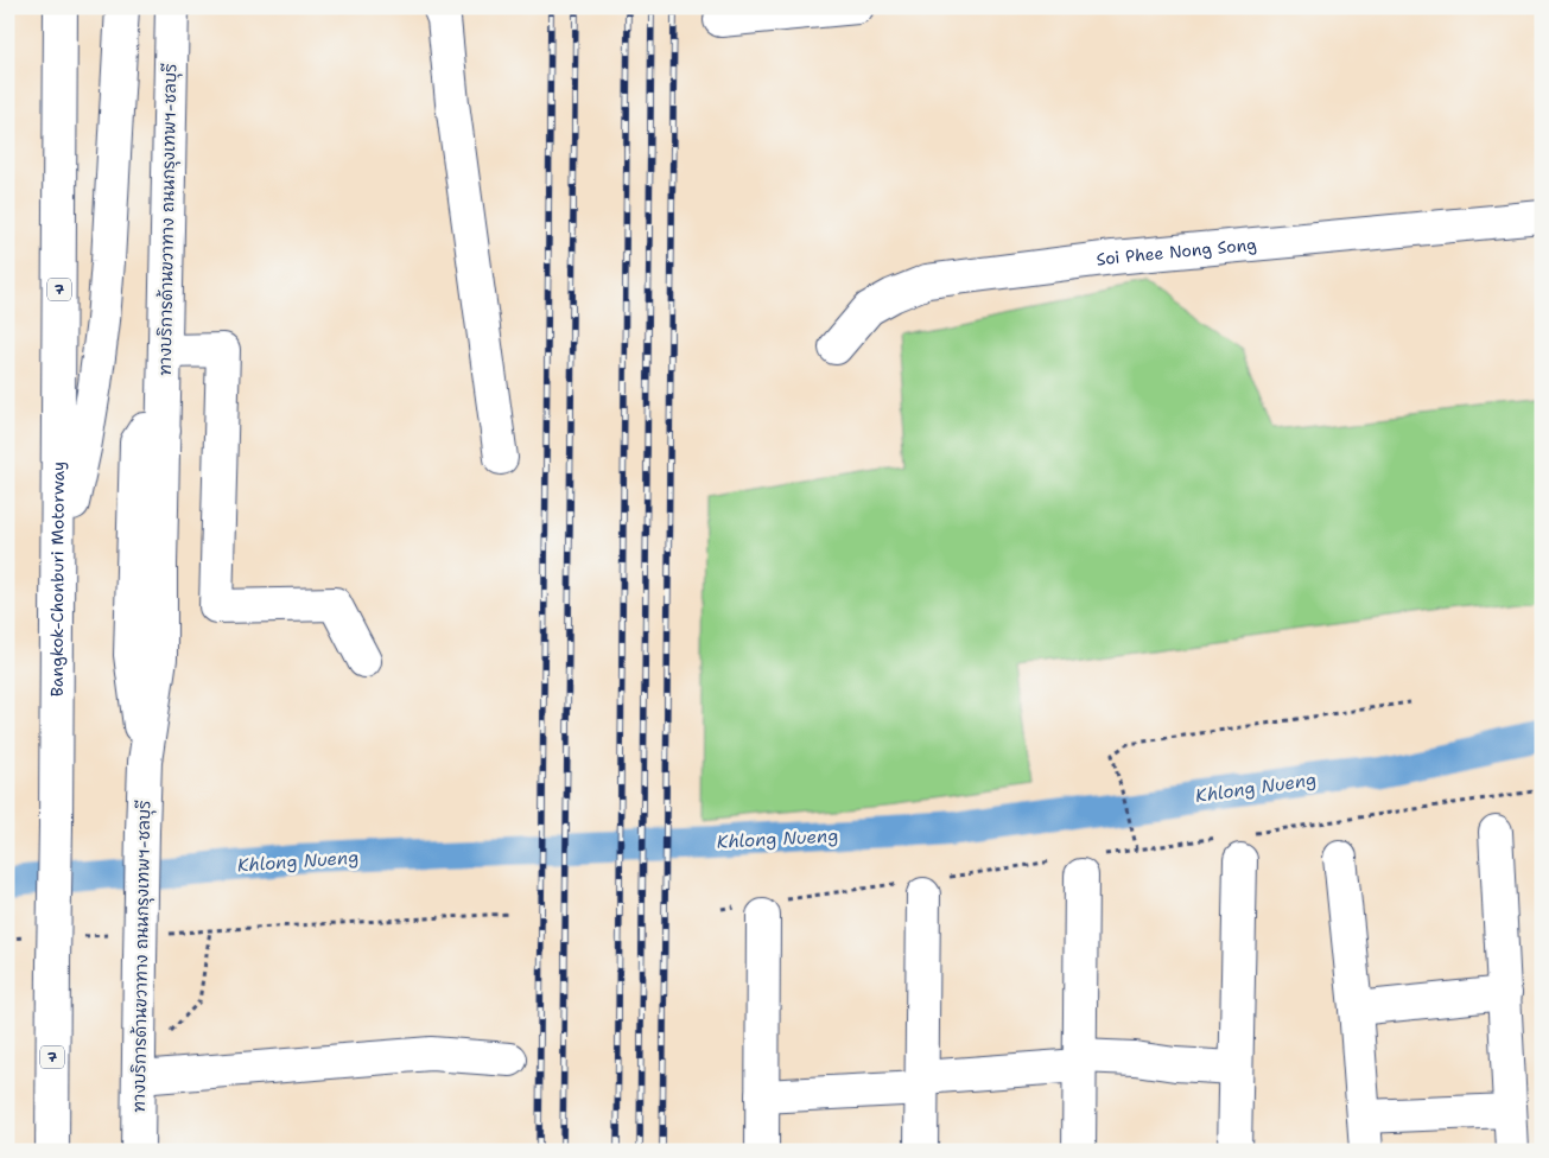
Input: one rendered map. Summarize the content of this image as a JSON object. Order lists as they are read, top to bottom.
{
  "streets": {
    "main road": [
      "ทางบริการด้านขวาทาง ถนนกรุงเทพฯ-ชลบุรี",
      "Soi Phee Nong Song",
      "7",
      "Bangkok-Chonburi Motorway"
    ]
  },
  "water": ["Khlong Nueng"]
}
